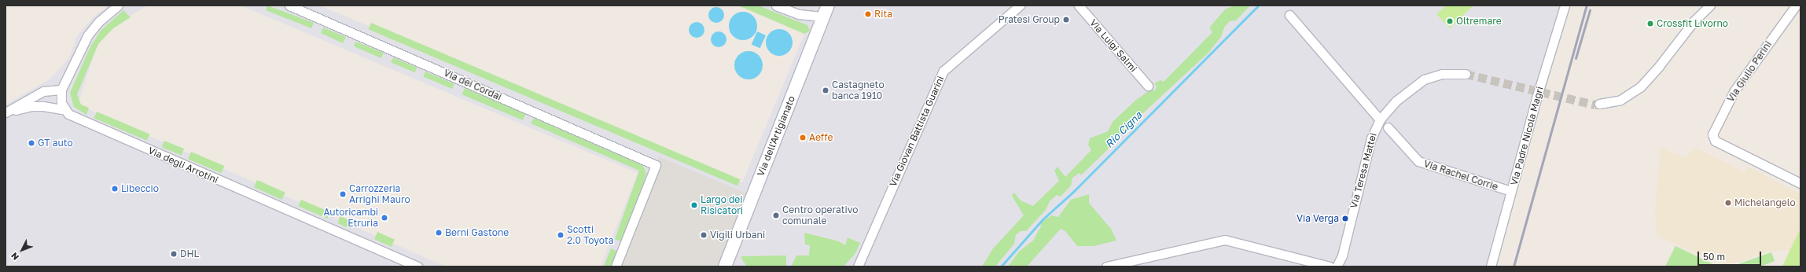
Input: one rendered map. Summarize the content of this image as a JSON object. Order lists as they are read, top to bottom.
{
  "streets": {
    "street": [
      "Via Luigi Salmi",
      "Via Giulio Perini",
      "Via dei Cordai",
      "Via Giovan Battista Guarini",
      "Via dell'Artigianato",
      "Via Padre Nicola Magri",
      "Via degli Arrotini",
      "Via Teresa Mattei",
      "Via Rachel Corrie"
    ]
  },
  "crossings": [
    ["Via Padre Nicola Magri", "Via Rachel Corrie"]
  ],
  "water": ["Rio Cigna"],
  "places": [
    "Rita",
    "Pratesi Group",
    "Oltremare",
    "Crossfit Livorno",
    "Castagneto banca 1910",
    "Aeffe",
    "GT auto",
    "Libeccio",
    "Carrozzeria Arrighi Mauro",
    "Michelangelo",
    "Largo dei Risicatori",
    "Centro operativo comunale",
    "Autoricambi Etruria",
    "Via Verga",
    "Berni Gastone",
    "Scotti 2.0 Toyota",
    "Vigili Urbani",
    "DHL"
  ],
  "scale_bar": "50 m",
  "north": "bottom left"
}
